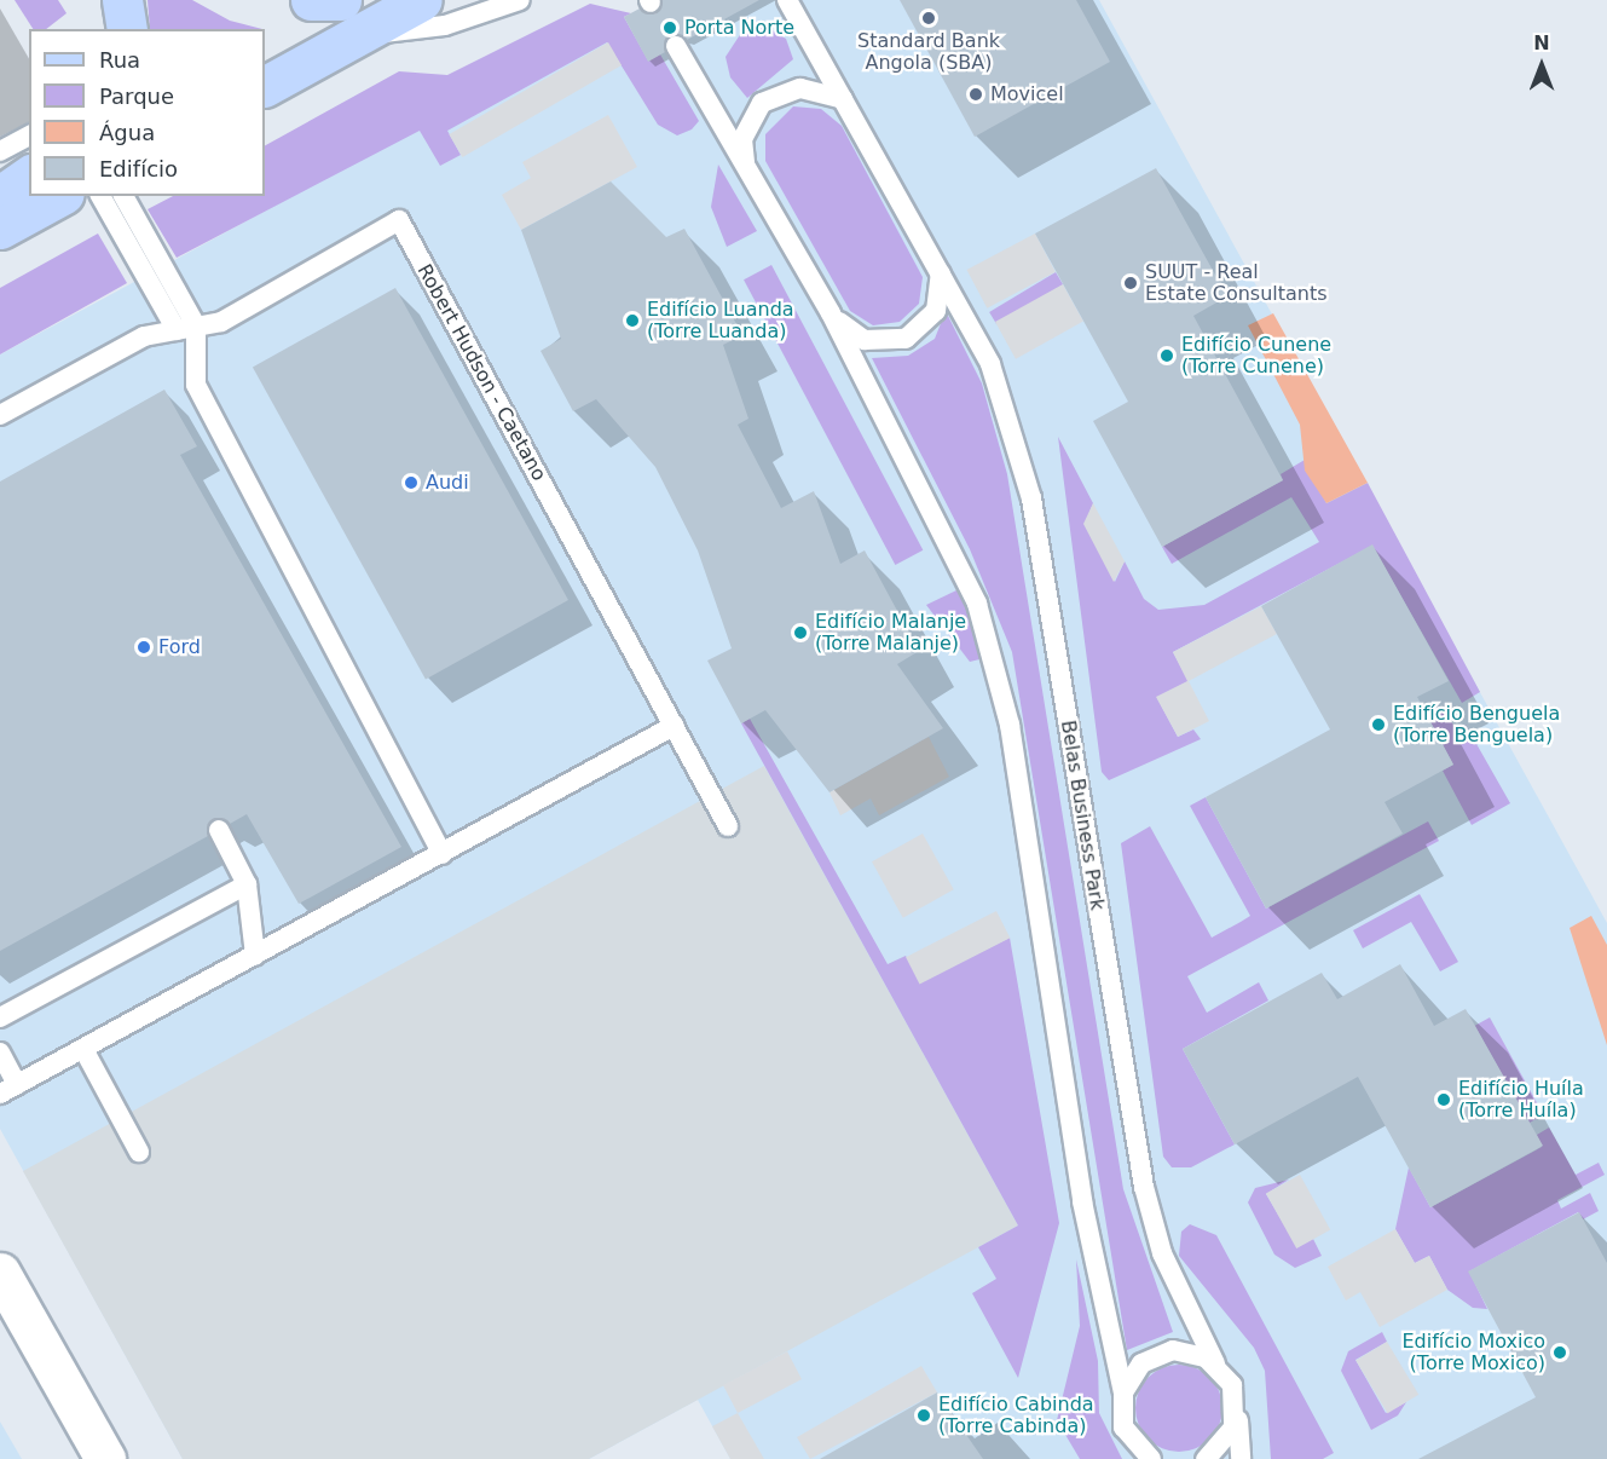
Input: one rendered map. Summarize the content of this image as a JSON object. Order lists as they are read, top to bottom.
{
  "streets": {
    "lane": ["Robert Hudson - Caetano", "Belas Business Park"]
  },
  "places": [
    "Standard Bank Angola (SBA)",
    "Porta Norte",
    "Movicel",
    "SUUT - Real Estate Consultants",
    "Edifício Luanda (Torre Luanda)",
    "Edifício Cunene (Torre Cunene)",
    "Audi",
    "Edifício Malanje (Torre Malanje)",
    "Ford",
    "Edifício Benguela (Torre Benguela)",
    "Edifício Huíla (Torre Huíla)",
    "Edifício Moxico (Torre Moxico)",
    "Edifício Cabinda (Torre Cabinda)"
  ],
  "legend": [
    "Rua",
    "Parque",
    "Água",
    "Edifício"
  ],
  "north": "top"
}
